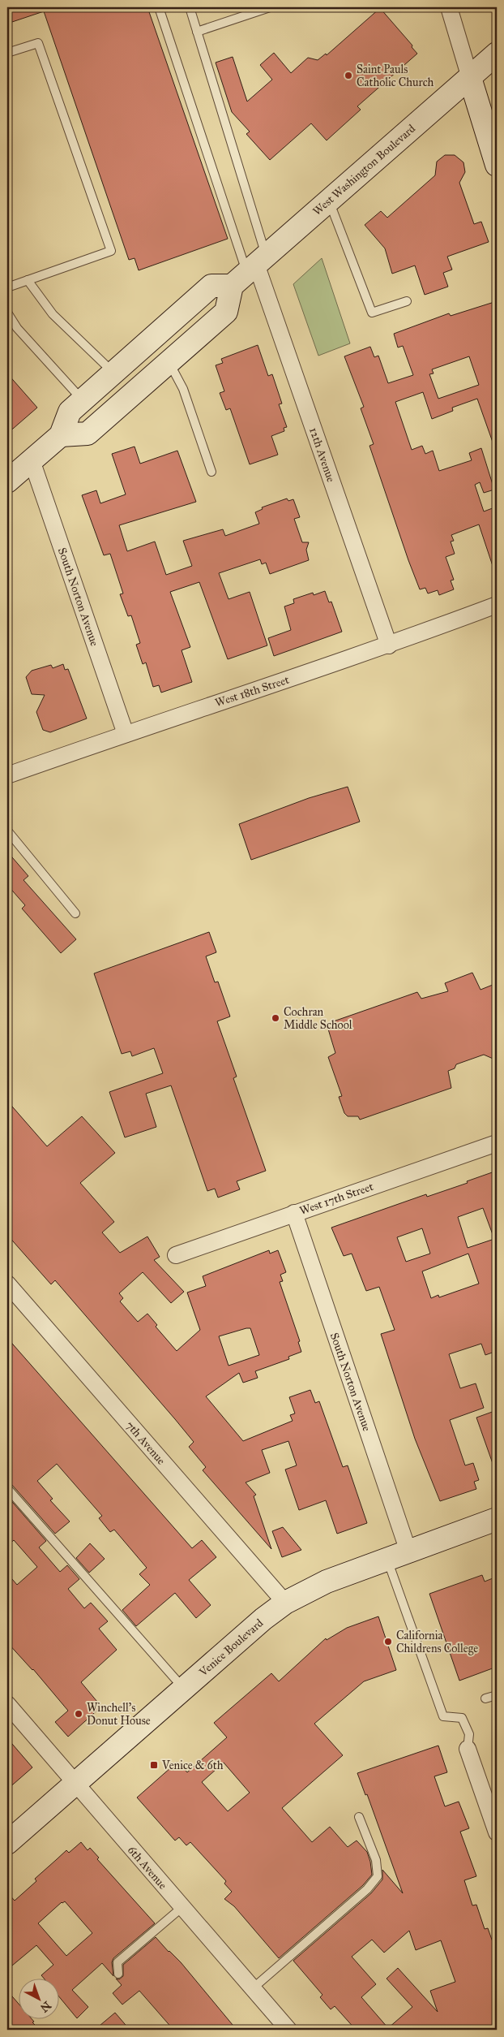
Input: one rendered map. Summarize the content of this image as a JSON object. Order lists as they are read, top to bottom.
{
  "streets": {
    "main road": ["West Washington Boulevard", "Venice Boulevard"],
    "street": [
      "12th Avenue",
      "South Norton Avenue",
      "West 18th Street",
      "West 17th Street",
      "7th Avenue",
      "6th Avenue"
    ]
  },
  "crossings": [
    ["West Washington Boulevard", "12th Avenue"],
    ["12th Avenue", "West 18th Street"],
    ["South Norton Avenue", "West 18th Street"],
    ["South Norton Avenue", "West 17th Street"],
    ["South Norton Avenue", "Venice Boulevard"],
    ["7th Avenue", "Venice Boulevard"],
    ["Venice Boulevard", "6th Avenue"]
  ],
  "places": {
    "other": [
      "Saint Pauls Catholic Church",
      "Cochran Middle School",
      "California Childrens College",
      "Winchell's Donut House"
    ],
    "transit": ["Venice & 6th"]
  },
  "north": "bottom right"
}
